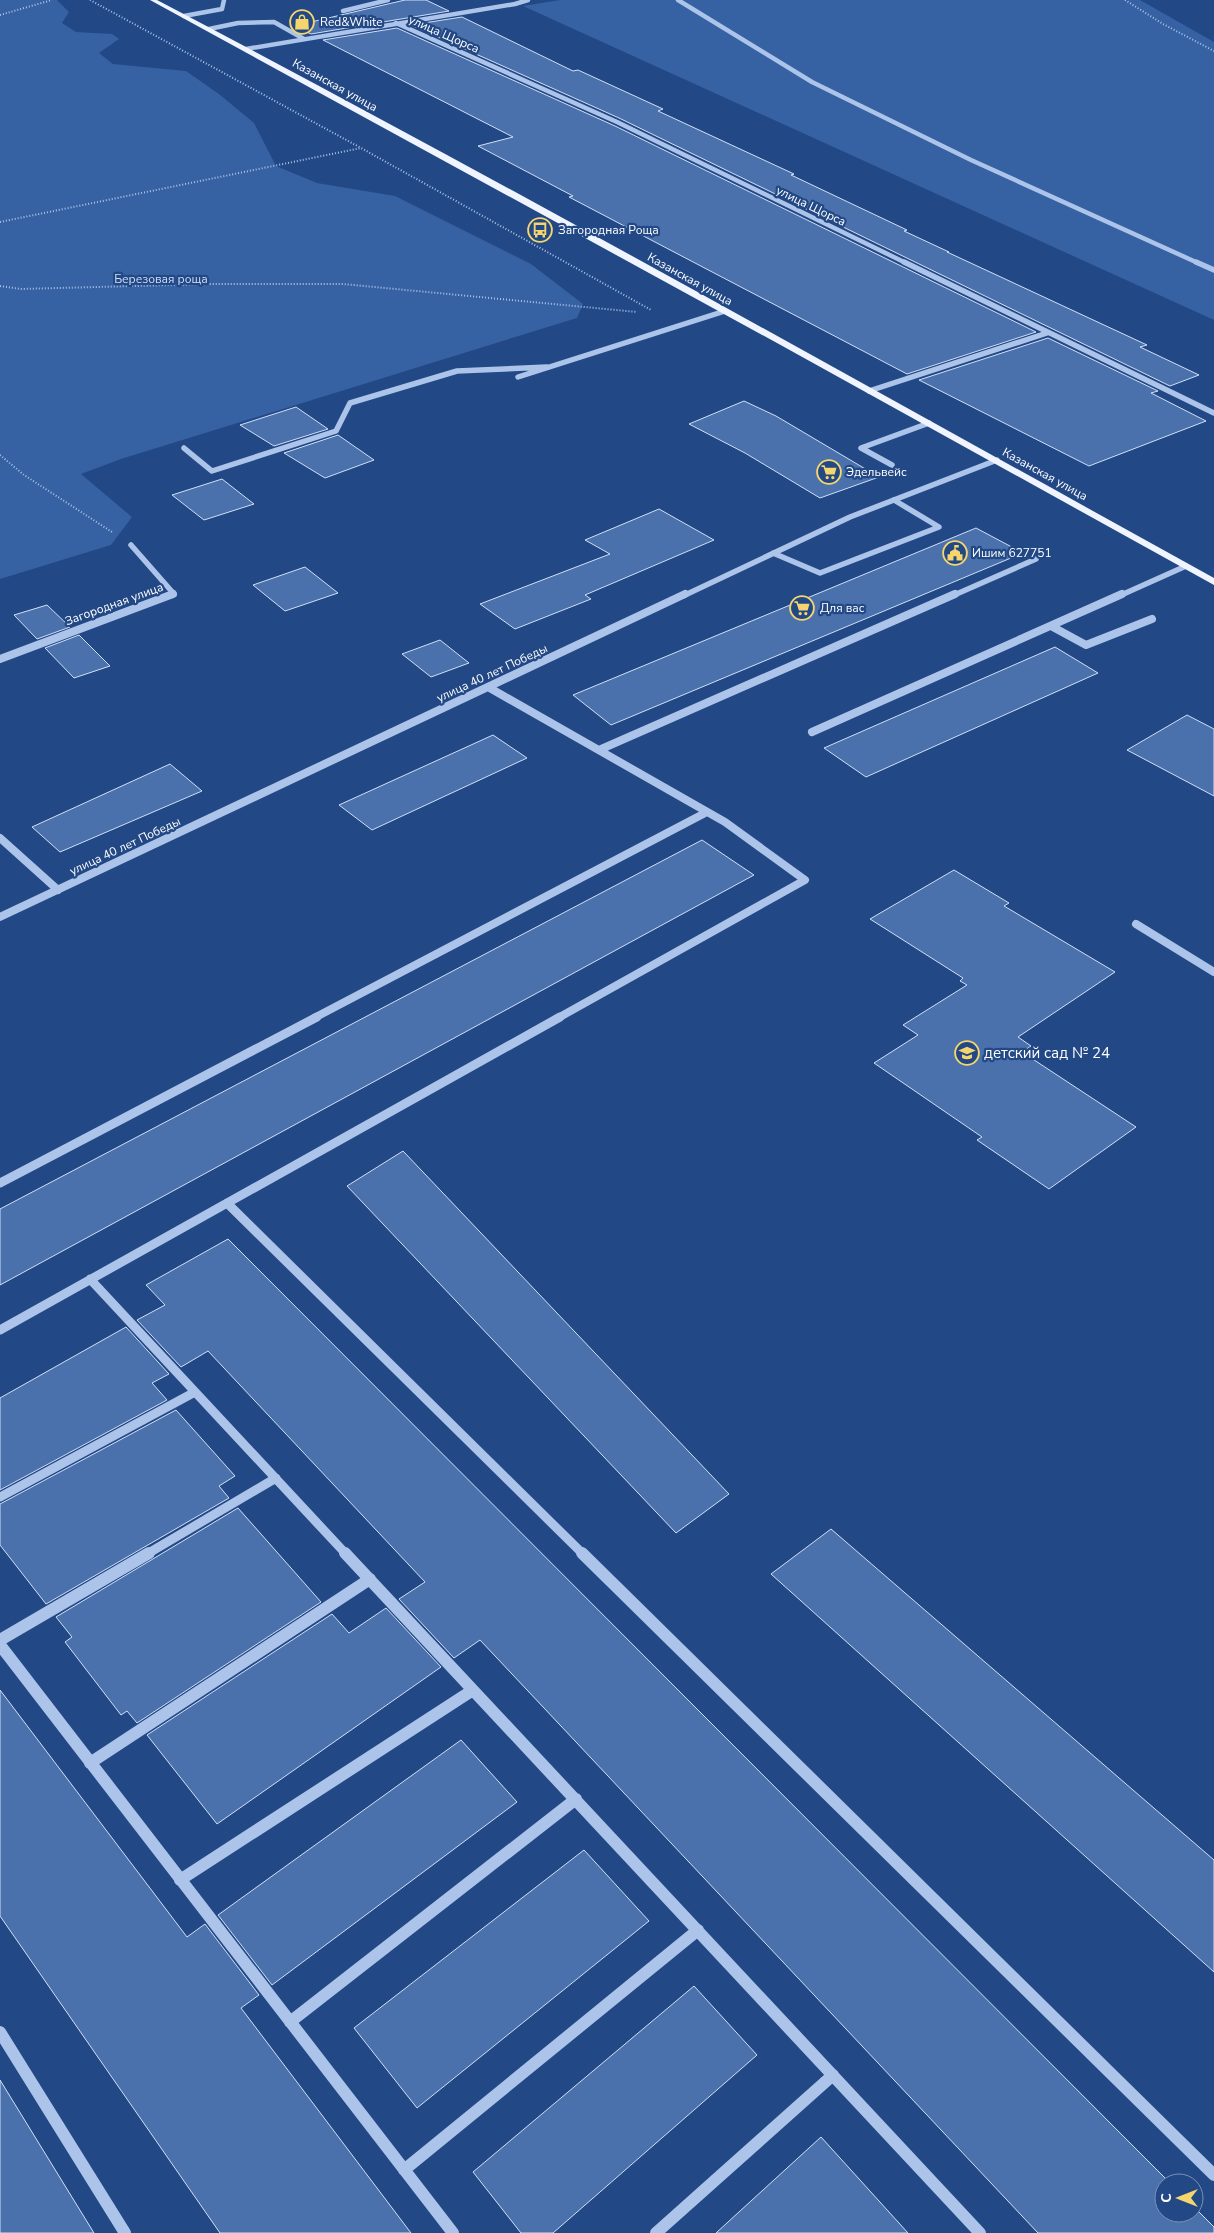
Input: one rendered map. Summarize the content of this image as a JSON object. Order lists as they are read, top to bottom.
{
  "streets": {
    "main road": ["Казанская улица"],
    "street": ["улица Щорса", "Загородная улица", "улица 40 лет Победы"]
  },
  "crossings": [
    ["Казанская улица", "улица 40 лет Победы"]
  ],
  "parks": ["Березовая роща"],
  "places": {
    "shop": ["Red&White"],
    "bus stop": ["Загородная Роща"],
    "supermarket": ["Эдельвейс", "Для вас"],
    "public building": ["Ишим 627751"],
    "school or university": ["детский сад № 24"]
  },
  "north": "left"
}
